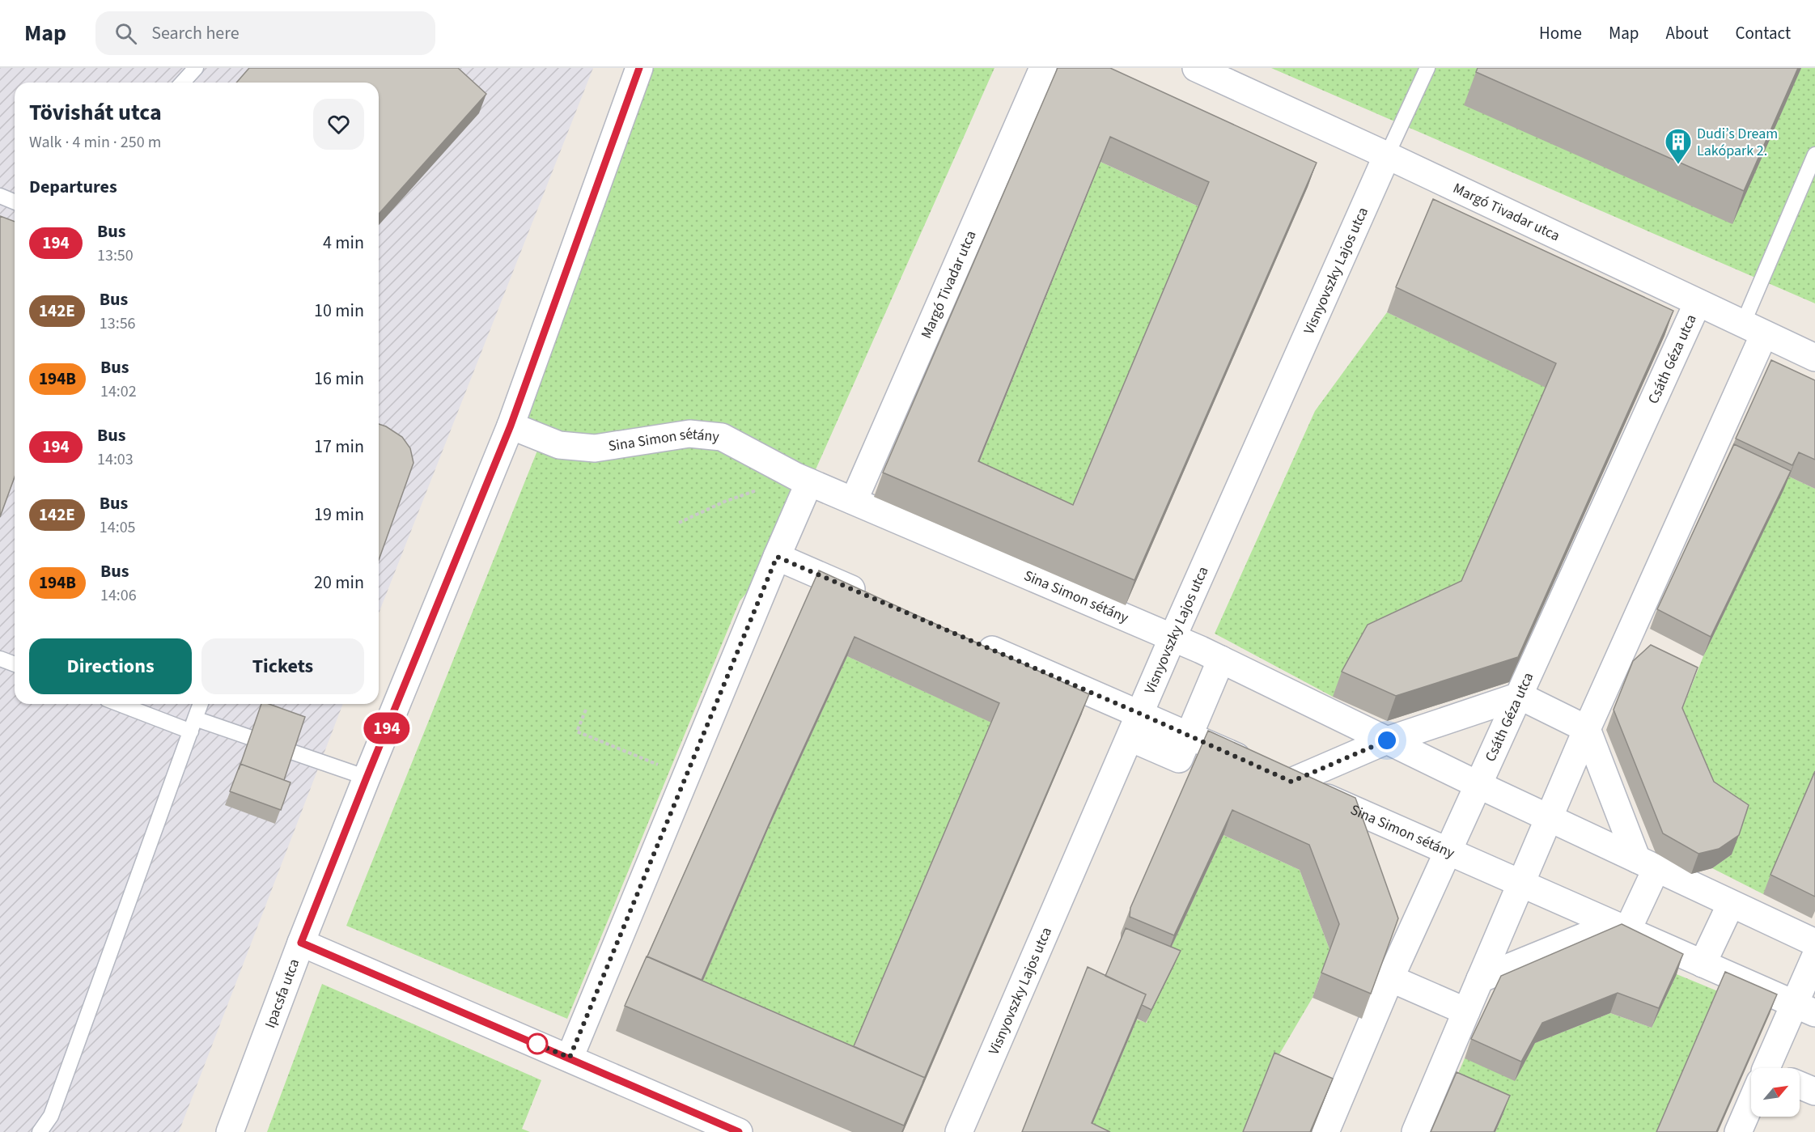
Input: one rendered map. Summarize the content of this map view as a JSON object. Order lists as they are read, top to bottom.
{
  "streets": {
    "street": [
      "Margó Tivadar utca",
      "Visnyovszky Lajos utca",
      "Csáth Géza utca",
      "Sina Simon sétány",
      "Ipacsfa utca"
    ]
  },
  "crossings": [
    ["Margó Tivadar utca", "Visnyovszky Lajos utca"],
    ["Margó Tivadar utca", "Csáth Géza utca"],
    ["Margó Tivadar utca", "Sina Simon sétány"],
    ["Visnyovszky Lajos utca", "Sina Simon sétány"],
    ["Csáth Géza utca", "Sina Simon sétány"],
    ["Sina Simon sétány", "Ipacsfa utca"]
  ],
  "places": {
    "building": ["Dudi’s Dream Lakópark 2."]
  },
  "lines": ["bus line 194"],
  "north": "top right",
  "page": {
    "header": "Map",
    "search": "Search here",
    "nav": [
      "Home",
      "Map",
      "About",
      "Contact"
    ],
    "on_map": "194",
    "heading": [
      ["Tövishát utca", "Walk · 4 min · 250 m"],
      "Departures"
    ],
    "list": [
      {
        "mark": "194",
        "name": "Bus",
        "note": "13:50",
        "value": "4 min"
      },
      {
        "mark": "142E",
        "name": "Bus",
        "note": "13:56",
        "value": "10 min"
      },
      {
        "mark": "194B",
        "name": "Bus",
        "note": "14:02",
        "value": "16 min"
      },
      {
        "mark": "194",
        "name": "Bus",
        "note": "14:03",
        "value": "17 min"
      },
      {
        "mark": "142E",
        "name": "Bus",
        "note": "14:05",
        "value": "19 min"
      },
      {
        "mark": "194B",
        "name": "Bus",
        "note": "14:06",
        "value": "20 min"
      }
    ],
    "buttons": ["Directions", "Tickets"]
  }
}
